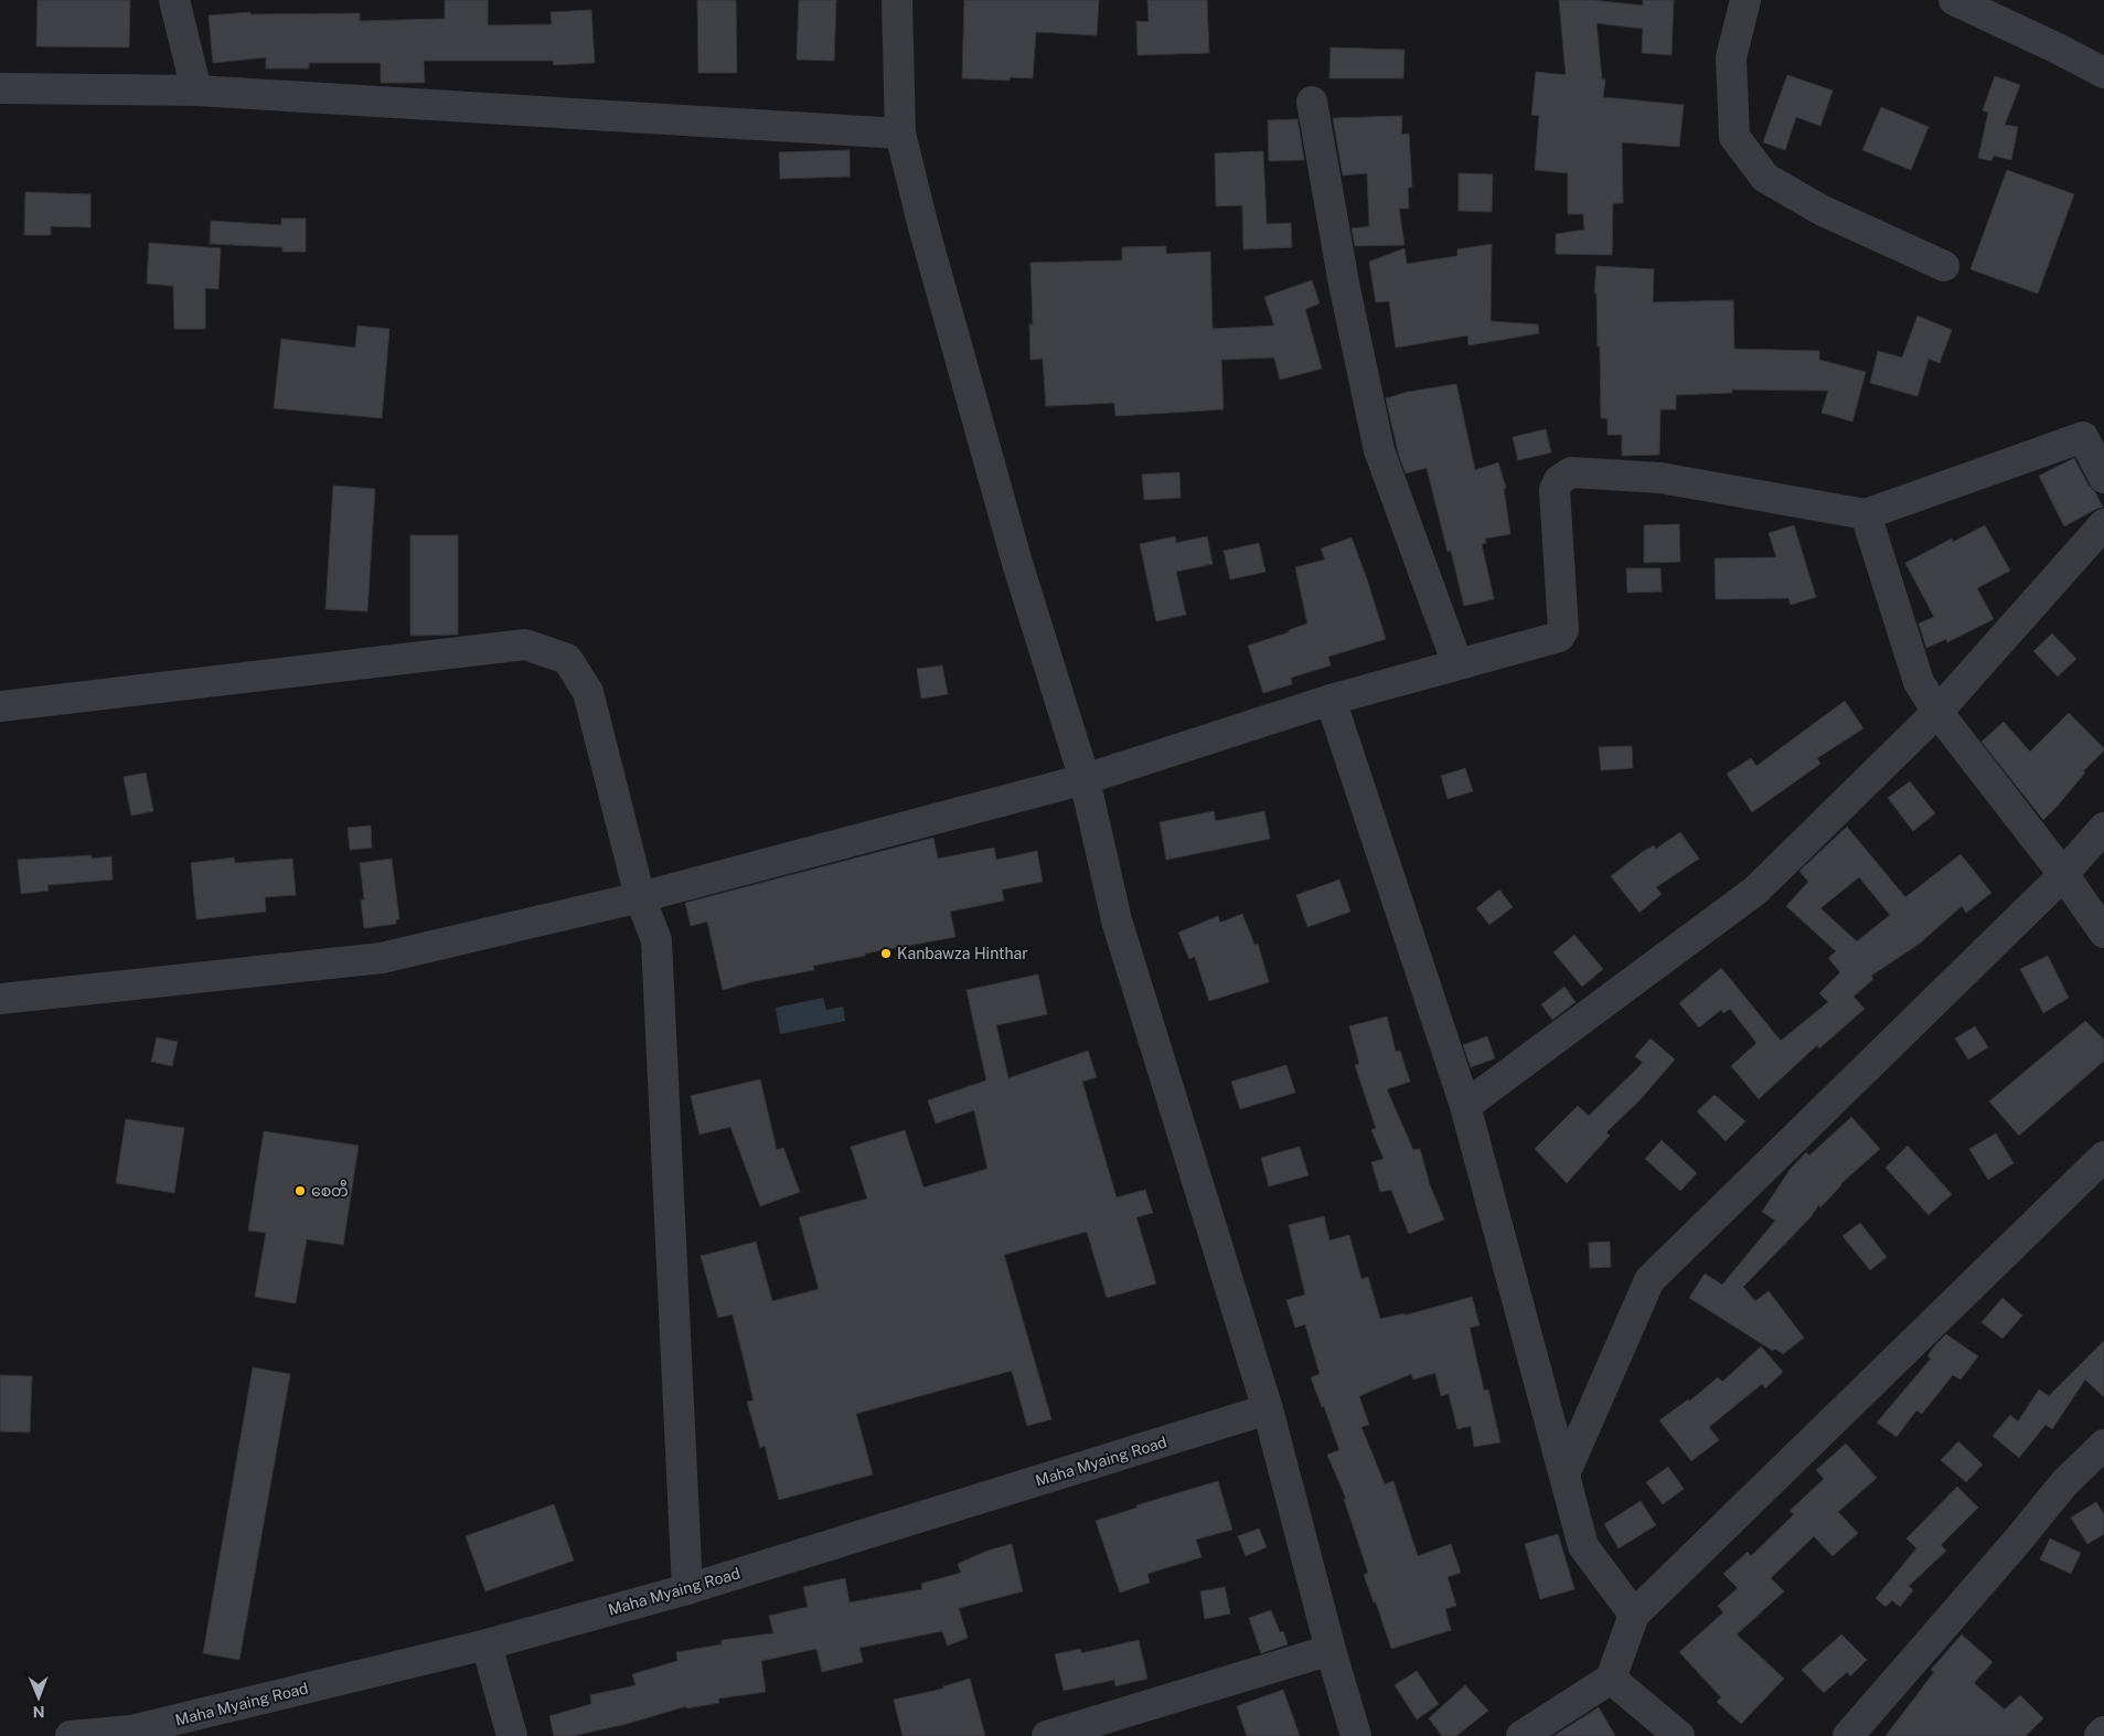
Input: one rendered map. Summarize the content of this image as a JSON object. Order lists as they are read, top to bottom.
{
  "streets": {
    "street": ["Maha Myaing Road"]
  },
  "places": ["Kanbawza Hinthar", "စေတီ"],
  "north": "bottom"
}
